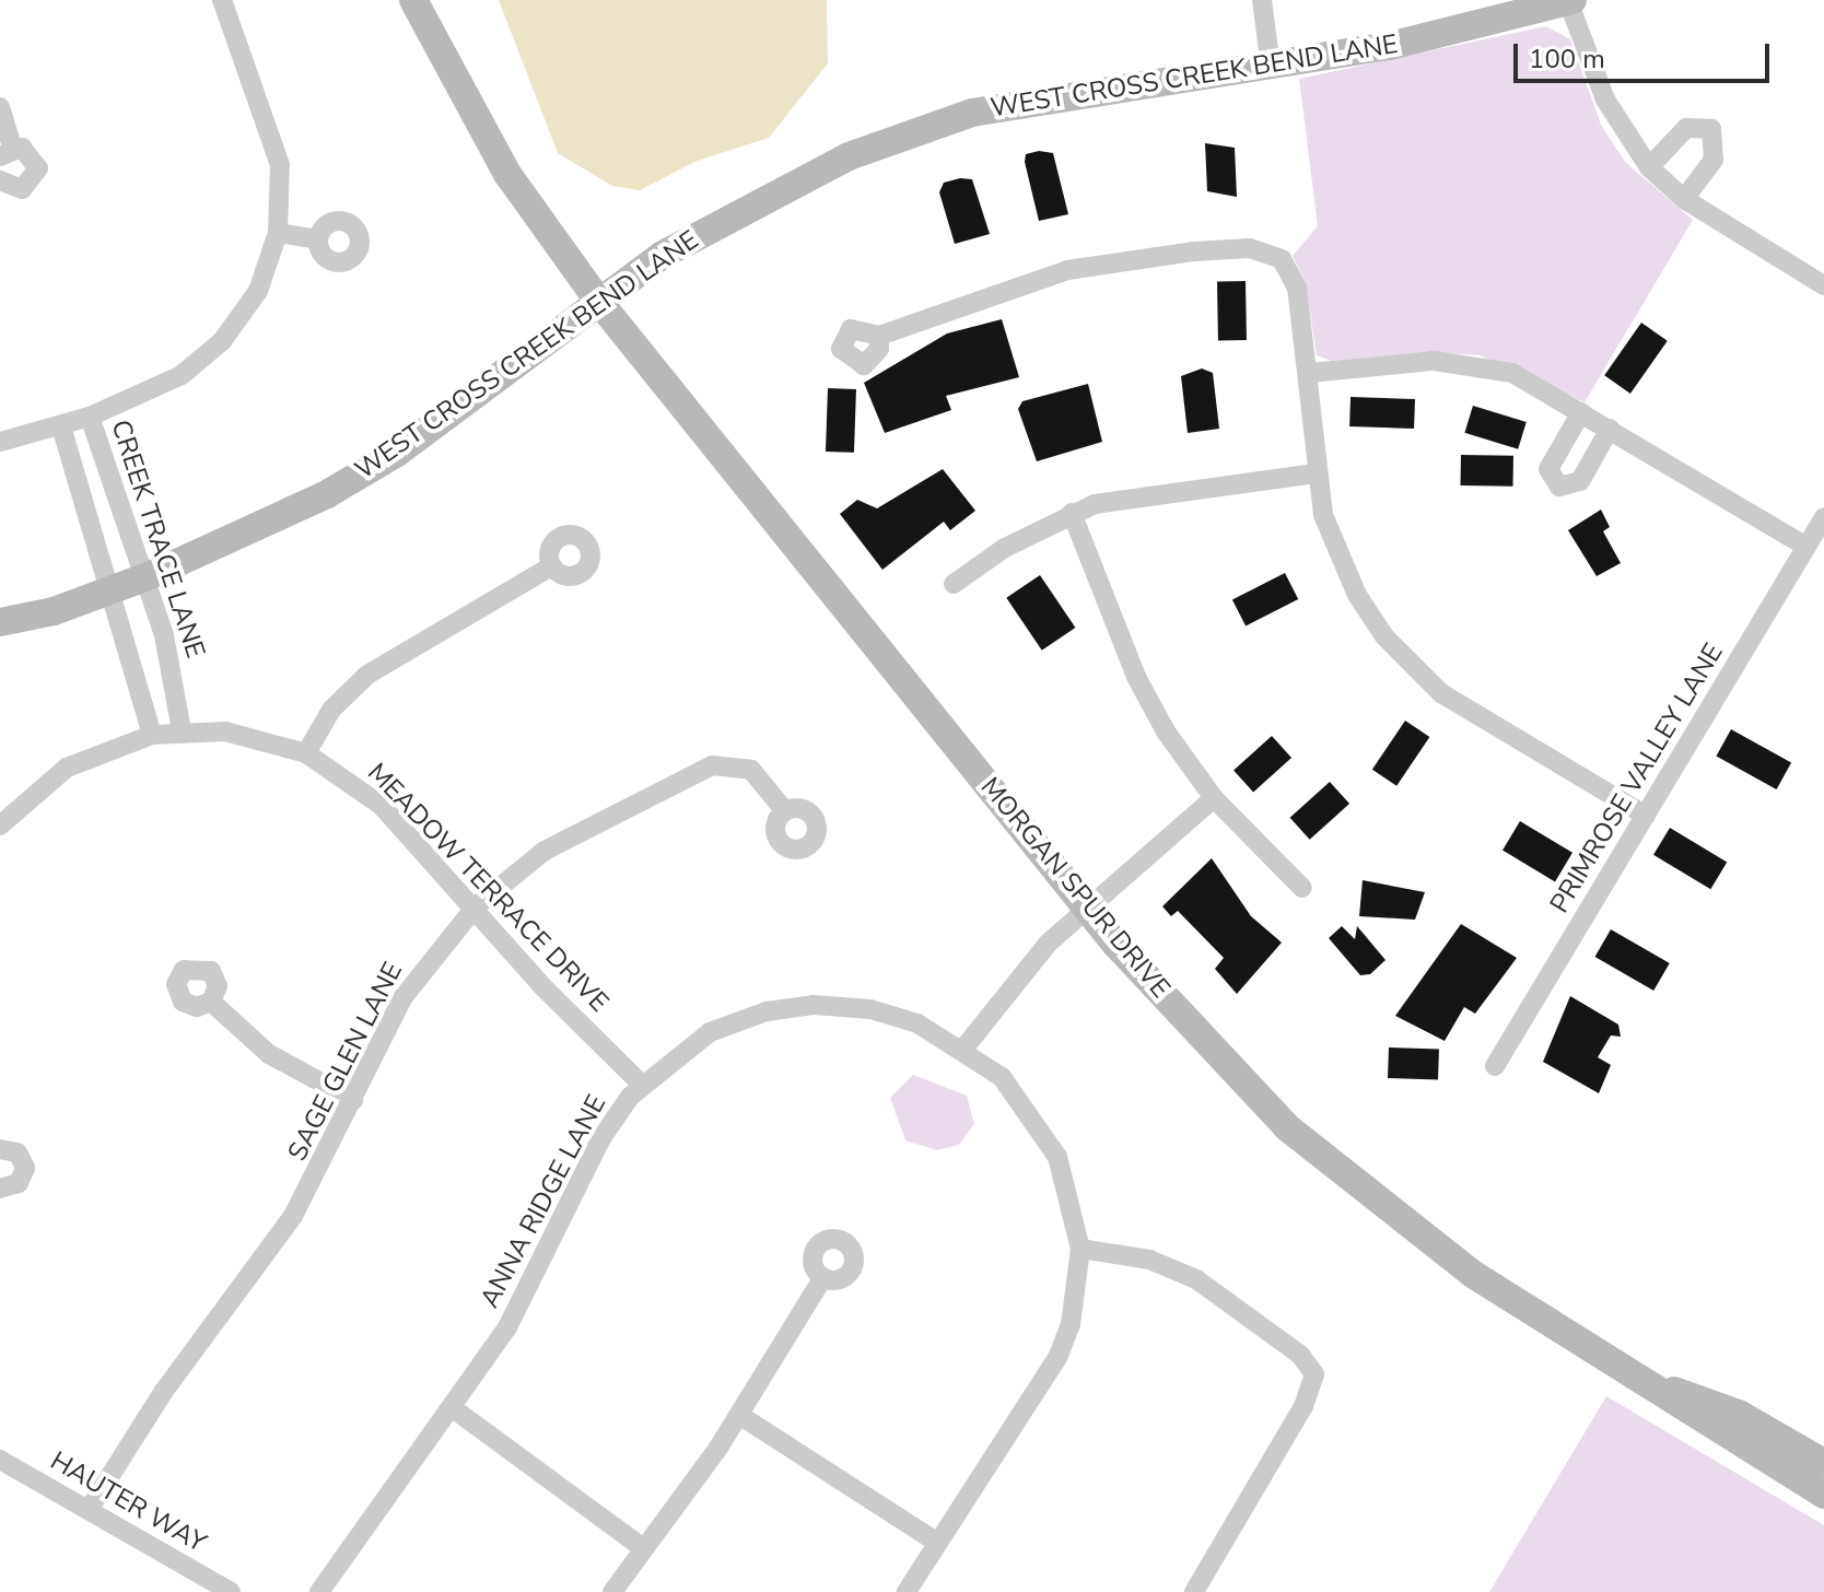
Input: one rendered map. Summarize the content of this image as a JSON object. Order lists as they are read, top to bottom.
{
  "streets": {
    "street": [
      "WEST CROSS CREEK BEND LANE",
      "CREEK TRACE LANE",
      "PRIMROSE VALLEY LANE",
      "MEADOW TERRACE DRIVE",
      "MORGAN SPUR DRIVE",
      "SAGE GLEN LANE",
      "ANNA RIDGE LANE",
      "HAUTER WAY"
    ]
  },
  "crossings": [
    ["WEST CROSS CREEK BEND LANE", "CREEK TRACE LANE"],
    ["WEST CROSS CREEK BEND LANE", "MORGAN SPUR DRIVE"],
    ["CREEK TRACE LANE", "MEADOW TERRACE DRIVE"],
    ["MEADOW TERRACE DRIVE", "SAGE GLEN LANE"],
    ["MEADOW TERRACE DRIVE", "ANNA RIDGE LANE"],
    ["SAGE GLEN LANE", "HAUTER WAY"]
  ],
  "scale_bar": "100 m"
}
